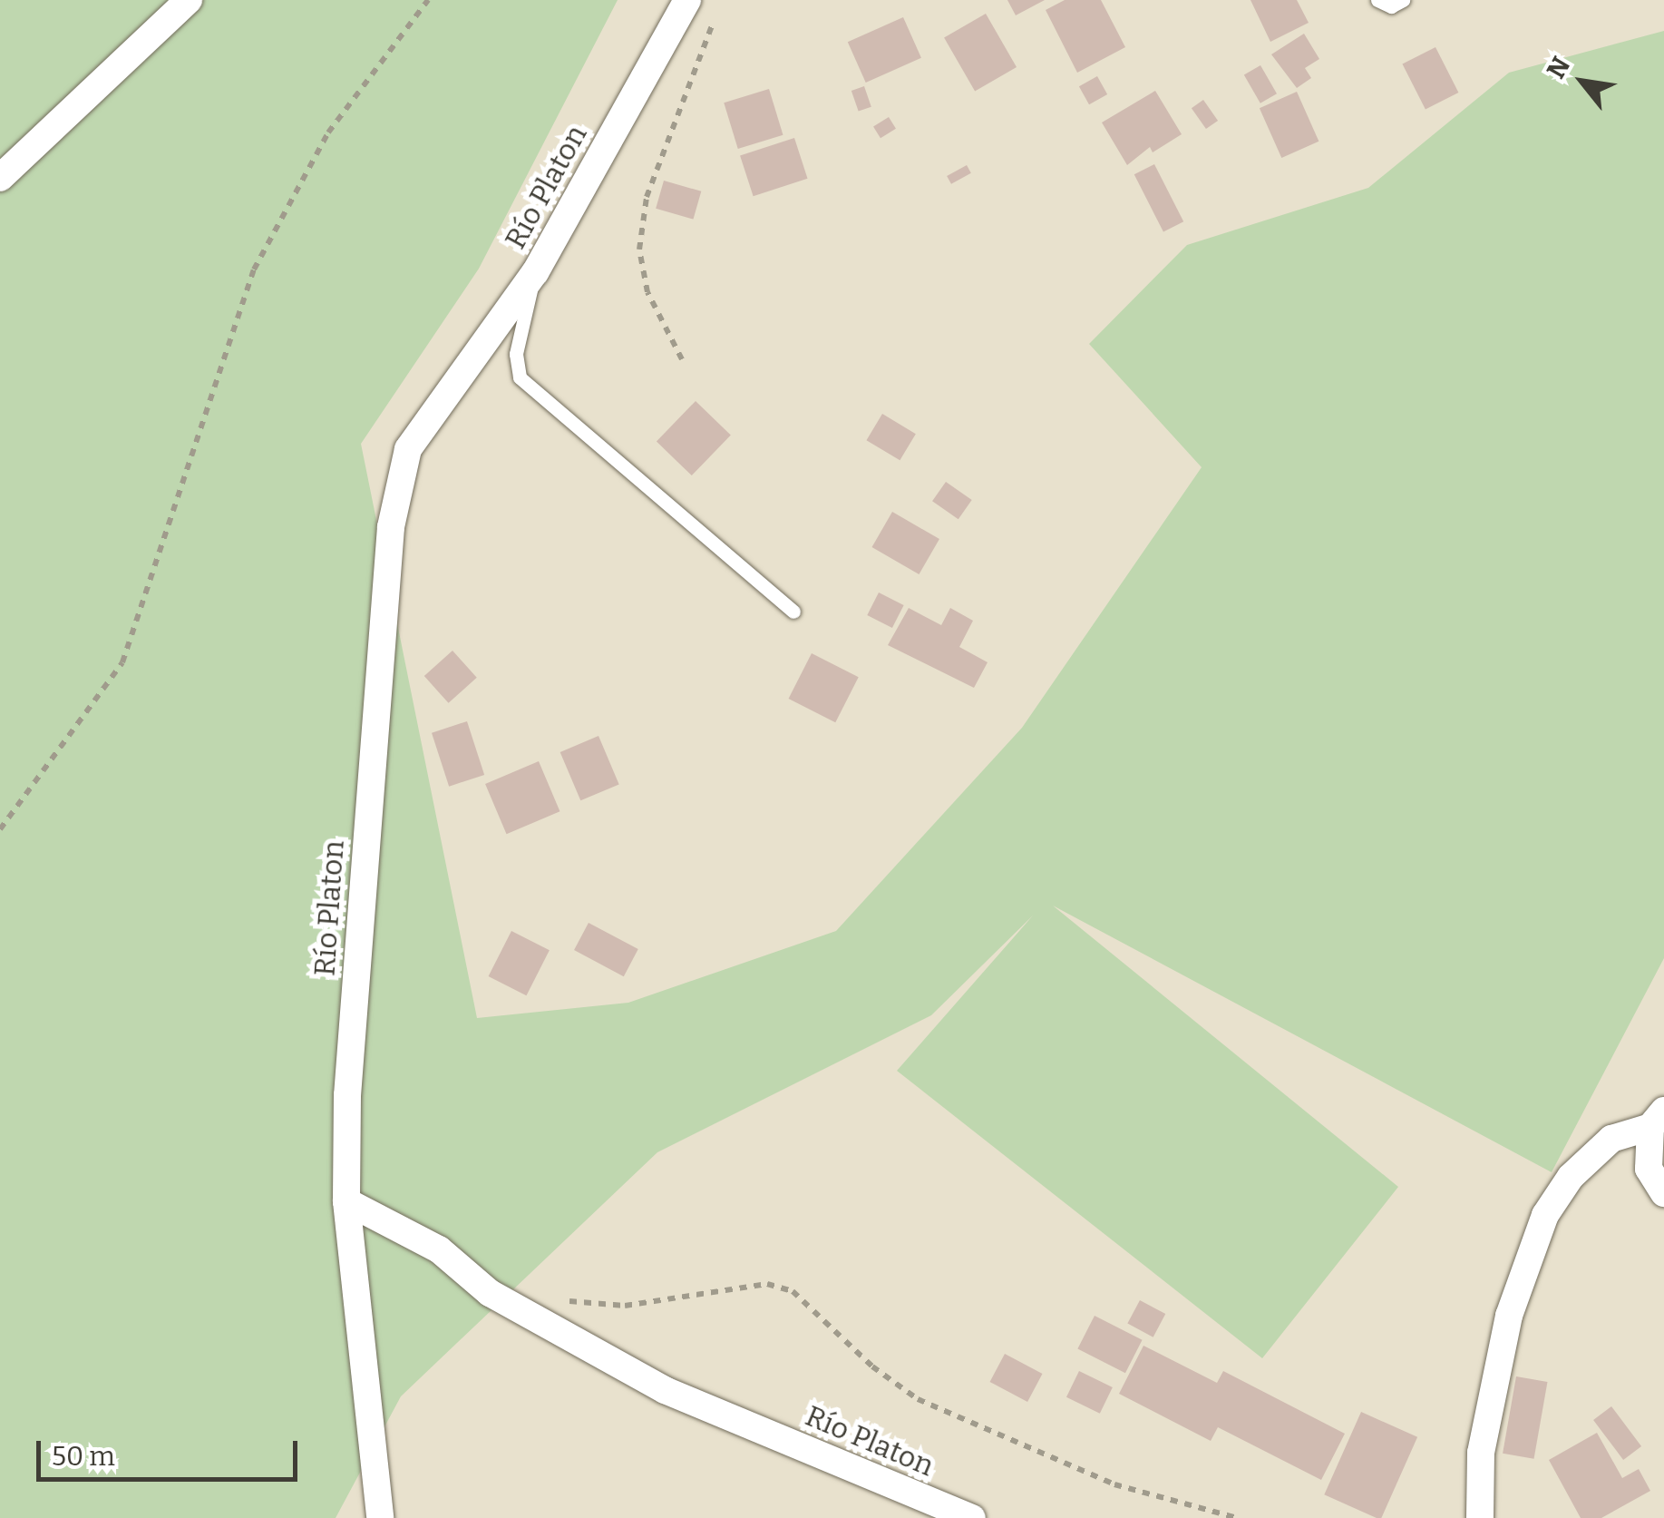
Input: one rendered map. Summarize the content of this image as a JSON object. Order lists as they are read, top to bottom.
{
  "streets": {
    "street": ["Río Platon"]
  },
  "scale_bar": "50 m",
  "north": "top left"
}
